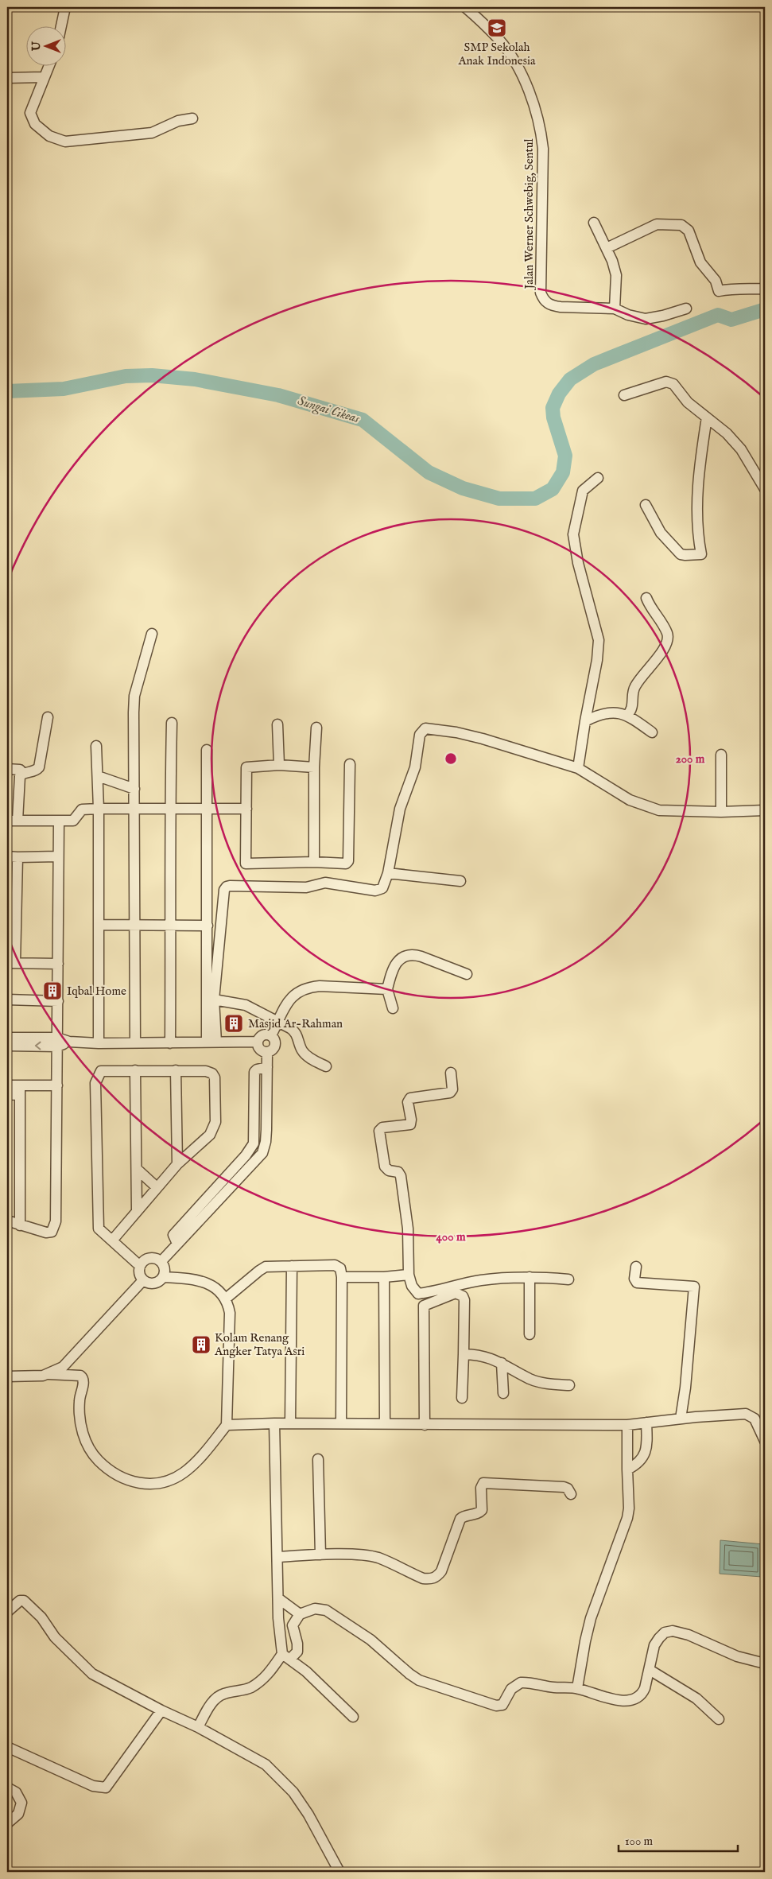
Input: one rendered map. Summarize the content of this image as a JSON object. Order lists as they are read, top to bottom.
{
  "streets": {
    "street": ["Jalan Werner Schwebig, Sentul"]
  },
  "water": ["Sungai Cikeas"],
  "places": {
    "school or university": ["SMP Sekolah Anak Indonesia"],
    "building": ["Iqbal Home", "Masjid Ar-Rahman", "Kolam Renang Angker Tatya Asri"]
  },
  "scale_bar": "100 m",
  "north": "left",
  "rings": ["200 m", "400 m"]
}
